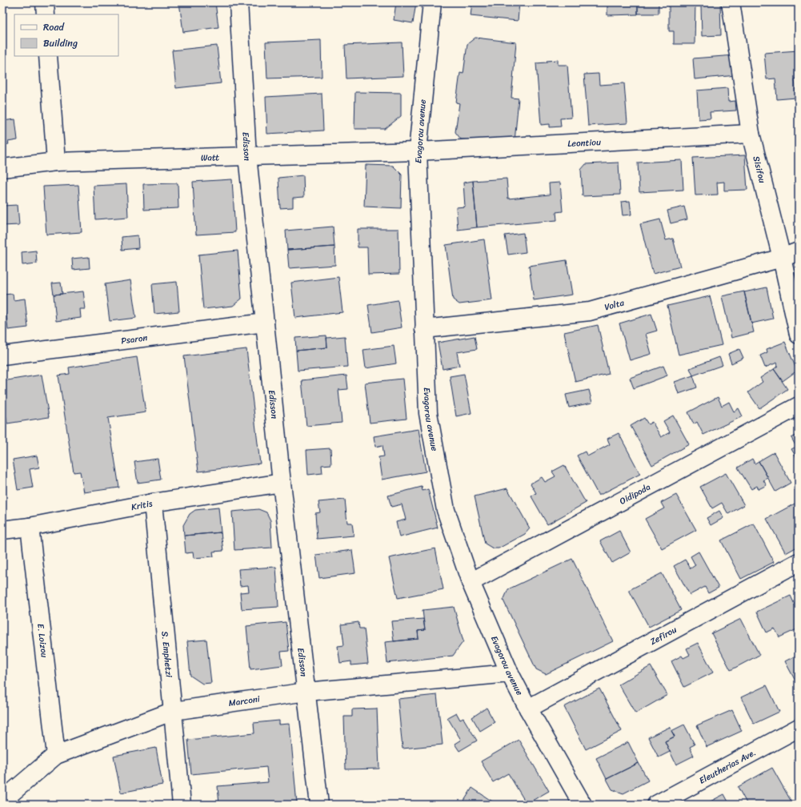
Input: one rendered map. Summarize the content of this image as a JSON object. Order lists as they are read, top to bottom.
{
  "streets": {
    "street": [
      "Evagorou avenue",
      "Leontiou",
      "Edisson",
      "Watt",
      "Sisifou",
      "Volta",
      "Psaron",
      "Oidipoda",
      "Kritis",
      "Zefirou",
      "E. Loizou",
      "S. Emphetzi",
      "Marconi",
      "Eleutherias Ave."
    ]
  },
  "crossings": [
    ["Evagorou avenue", "Leontiou"],
    ["Evagorou avenue", "Watt"],
    ["Evagorou avenue", "Volta"],
    ["Evagorou avenue", "Oidipoda"],
    ["Evagorou avenue", "Zefirou"],
    ["Evagorou avenue", "Marconi"],
    ["Leontiou", "Watt"],
    ["Leontiou", "Sisifou"],
    ["Edisson", "Watt"],
    ["Edisson", "Psaron"],
    ["Edisson", "Kritis"],
    ["Edisson", "Marconi"],
    ["Sisifou", "Volta"],
    ["Kritis", "E. Loizou"],
    ["Kritis", "S. Emphetzi"],
    ["E. Loizou", "Marconi"],
    ["S. Emphetzi", "Marconi"]
  ],
  "legend": ["Road", "Building"]
}
